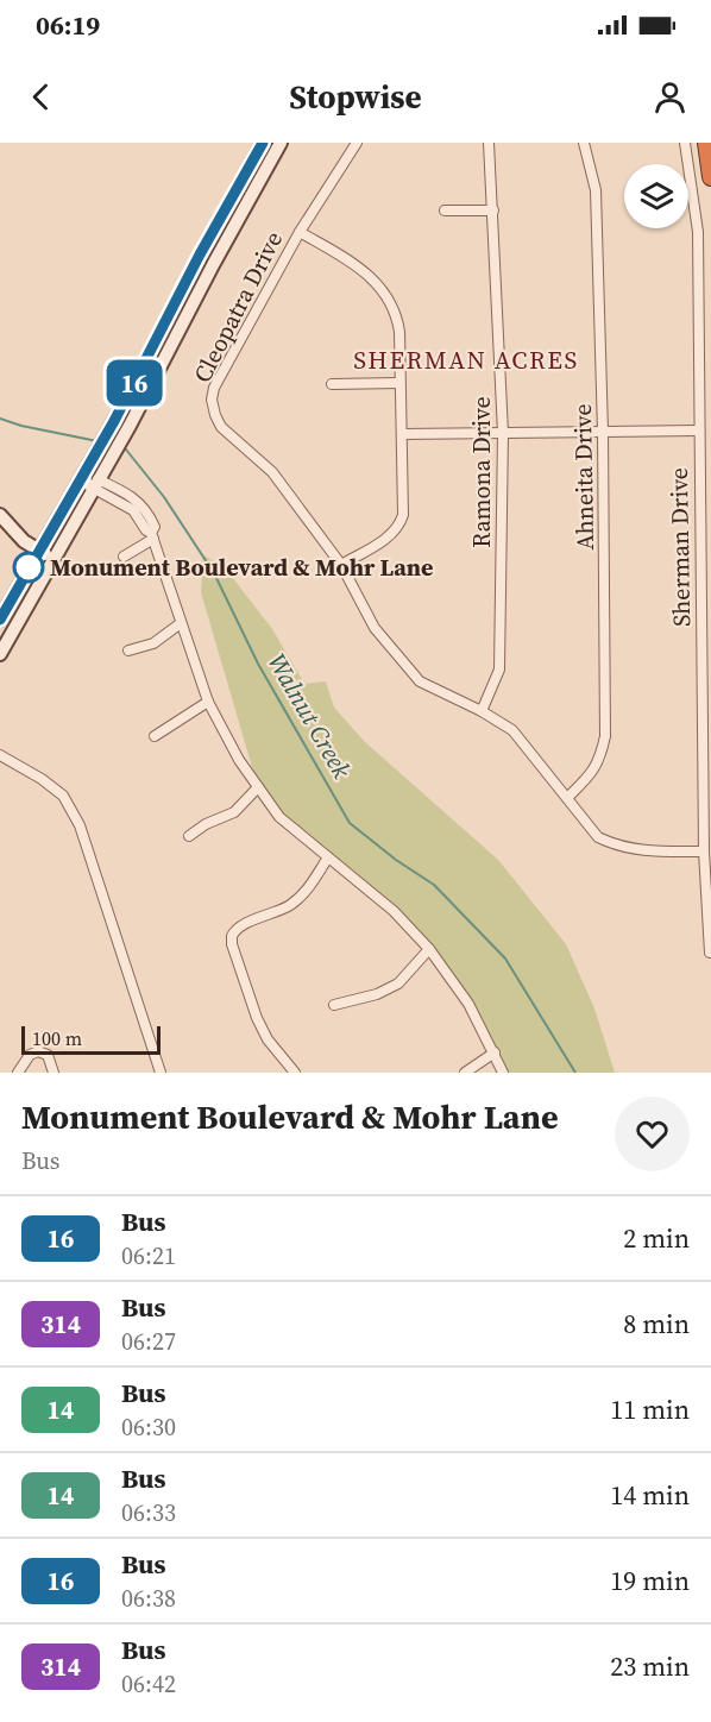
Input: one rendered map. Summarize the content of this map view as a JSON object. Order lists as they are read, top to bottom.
{
  "streets": {
    "street": [
      "Cleopatra Drive",
      "Ramona Drive",
      "Ahneita Drive",
      "Sherman Drive"
    ]
  },
  "crossings": [
    ["Cleopatra Drive", "Ramona Drive"],
    ["Cleopatra Drive", "Ahneita Drive"],
    ["Cleopatra Drive", "Sherman Drive"]
  ],
  "districts": ["SHERMAN ACRES"],
  "water": ["Walnut Creek"],
  "places": ["Monument Boulevard & Mohr Lane"],
  "lines": ["bus line 16"],
  "scale_bar": "100 m",
  "page": {
    "status": "06:19",
    "header": "Stopwise",
    "on_map": "16",
    "scale": "100 m",
    "heading": ["Monument Boulevard & Mohr Lane", "Bus"],
    "list": [
      {
        "mark": "16",
        "name": "Bus",
        "note": "06:21",
        "value": "2 min"
      },
      {
        "mark": "314",
        "name": "Bus",
        "note": "06:27",
        "value": "8 min"
      },
      {
        "mark": "14",
        "name": "Bus",
        "note": "06:30",
        "value": "11 min"
      },
      {
        "mark": "14",
        "name": "Bus",
        "note": "06:33",
        "value": "14 min"
      },
      {
        "mark": "16",
        "name": "Bus",
        "note": "06:38",
        "value": "19 min"
      },
      {
        "mark": "314",
        "name": "Bus",
        "note": "06:42",
        "value": "23 min"
      }
    ]
  }
}
